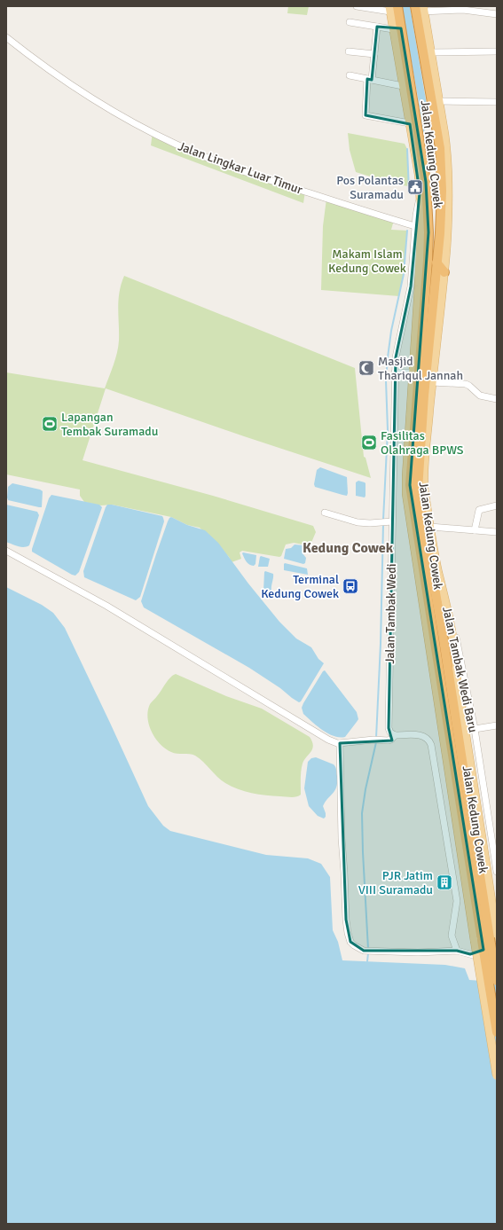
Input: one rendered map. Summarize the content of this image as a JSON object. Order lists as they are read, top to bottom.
{
  "streets": {
    "highway": ["Jalan Kedung Cowek"],
    "main road": ["Jalan Tambak Wedi Baru"],
    "street": ["Jalan Lingkar Luar Timur", "Jalan Tambak Wedi"]
  },
  "crossings": [
    ["Jalan Kedung Cowek", "Jalan Tambak Wedi"],
    ["Jalan Kedung Cowek", "Jalan Tambak Wedi Baru"],
    ["Jalan Lingkar Luar Timur", "Jalan Tambak Wedi"]
  ],
  "districts": ["Kedung Cowek"],
  "parks": ["Makam Islam Kedung Cowek"],
  "places": {
    "public building": ["Pos Polantas Suramadu"],
    "mosque": ["Masjid Thariqul Jannah"],
    "sports": ["Lapangan Tembak Suramadu", "Fasilitas Olahraga BPWS"],
    "bus stop": ["Terminal Kedung Cowek"],
    "building": ["PJR Jatim VIII Suramadu"]
  }
}
